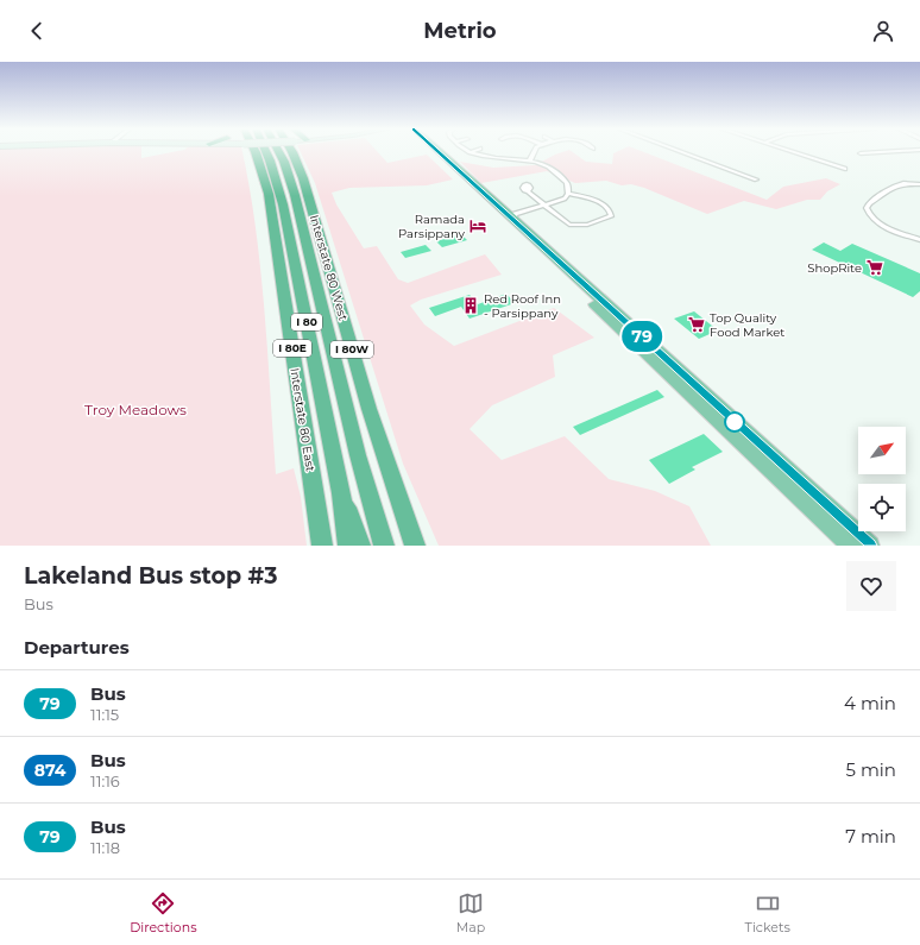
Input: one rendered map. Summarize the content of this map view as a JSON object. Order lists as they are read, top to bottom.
{
  "streets": {
    "highway": [
      "Interstate 80 West",
      "I 80",
      "I 80E",
      "I 80W",
      "Interstate 80 East"
    ]
  },
  "parks": ["Troy Meadows"],
  "places": {
    "hotel": ["Ramada Parsippany"],
    "supermarket": ["ShopRite", "Top Quality Food Market"],
    "building": ["Red Roof Inn - Parsippany"]
  },
  "lines": ["bus line 79"],
  "north": "top right",
  "page": {
    "header": "Metrio",
    "on_map": "79",
    "heading": [
      ["Lakeland Bus stop #3", "Bus"],
      "Departures"
    ],
    "list": [
      {
        "mark": "79",
        "name": "Bus",
        "note": "11:15",
        "value": "4 min"
      },
      {
        "mark": "874",
        "name": "Bus",
        "note": "11:16",
        "value": "5 min"
      },
      {
        "mark": "79",
        "name": "Bus",
        "note": "11:18",
        "value": "7 min"
      }
    ],
    "tabs": ["Directions", "Map", "Tickets"]
  }
}
